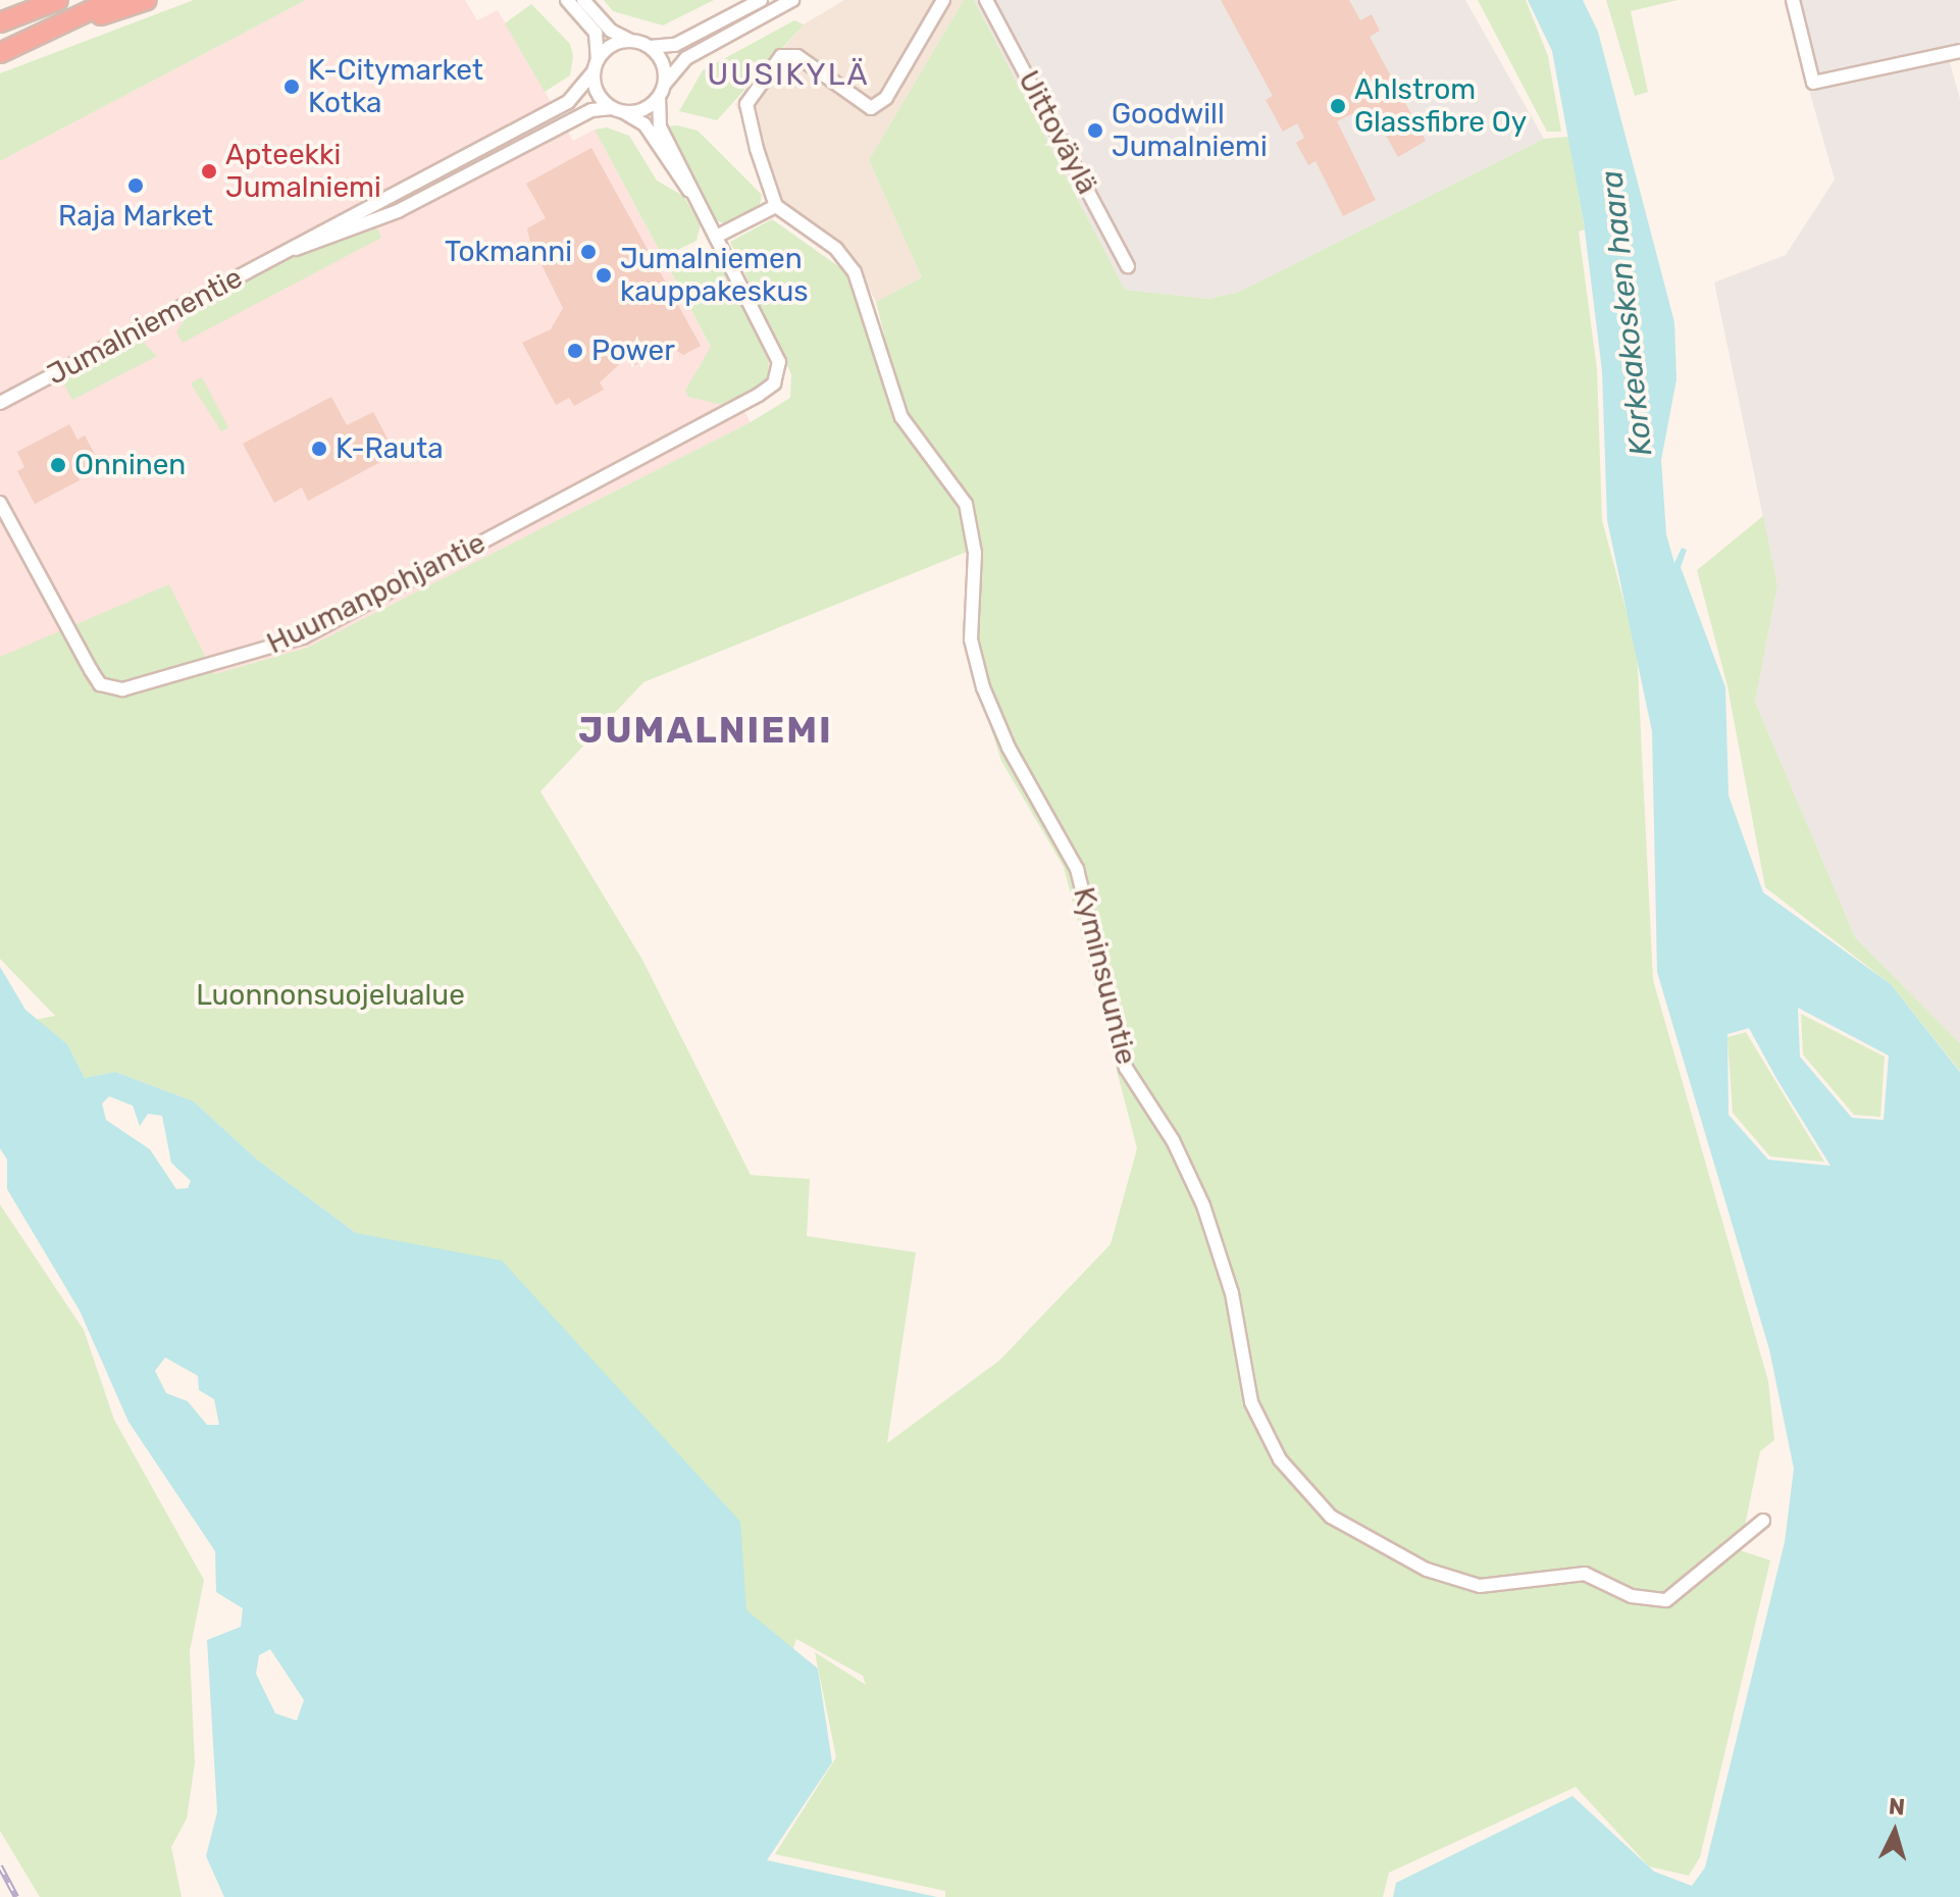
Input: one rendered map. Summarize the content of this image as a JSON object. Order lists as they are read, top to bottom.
{
  "streets": {
    "street": [
      "Uittoväylä",
      "Jumalniementie",
      "Huumanpohjantie",
      "Kyminsuuntie"
    ]
  },
  "districts": ["UUSIKYLÄ", "JUMALNIEMI"],
  "water": ["Korkeakosken haara"],
  "parks": ["Luonnonsuojelualue"],
  "places": [
    "K-Citymarket Kotka",
    "Ahlstrom Glassfibre Oy",
    "Goodwill Jumalniemi",
    "Apteekki Jumalniemi",
    "Raja Market",
    "Tokmanni",
    "Jumalniemen kauppakeskus",
    "Power",
    "K-Rauta",
    "Onninen"
  ],
  "north": "top"
}
